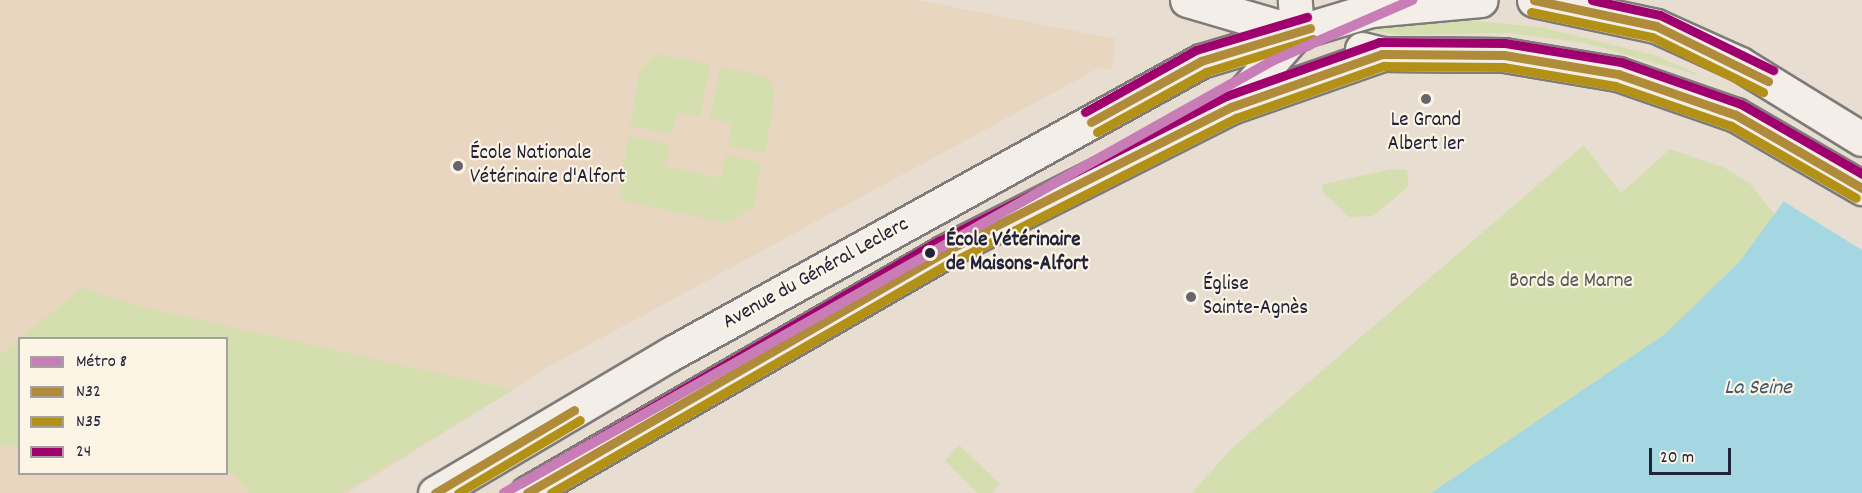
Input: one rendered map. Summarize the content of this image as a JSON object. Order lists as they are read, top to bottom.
{
  "streets": {
    "main road": ["Avenue du Général Leclerc"]
  },
  "water": ["La Seine"],
  "parks": ["Bords de Marne"],
  "places": [
    "Le Grand Albert 1er",
    "École Nationale Vétérinaire d'Alfort",
    "École Vétérinaire de Maisons-Alfort",
    "Église Sainte-Agnès"
  ],
  "lines": [
    "metro line 8",
    "transit line N32",
    "transit line 24",
    "transit line N35"
  ],
  "legend": [
    "Métro 8",
    "N32",
    "N35",
    "24"
  ],
  "scale_bar": "20 m"
}
